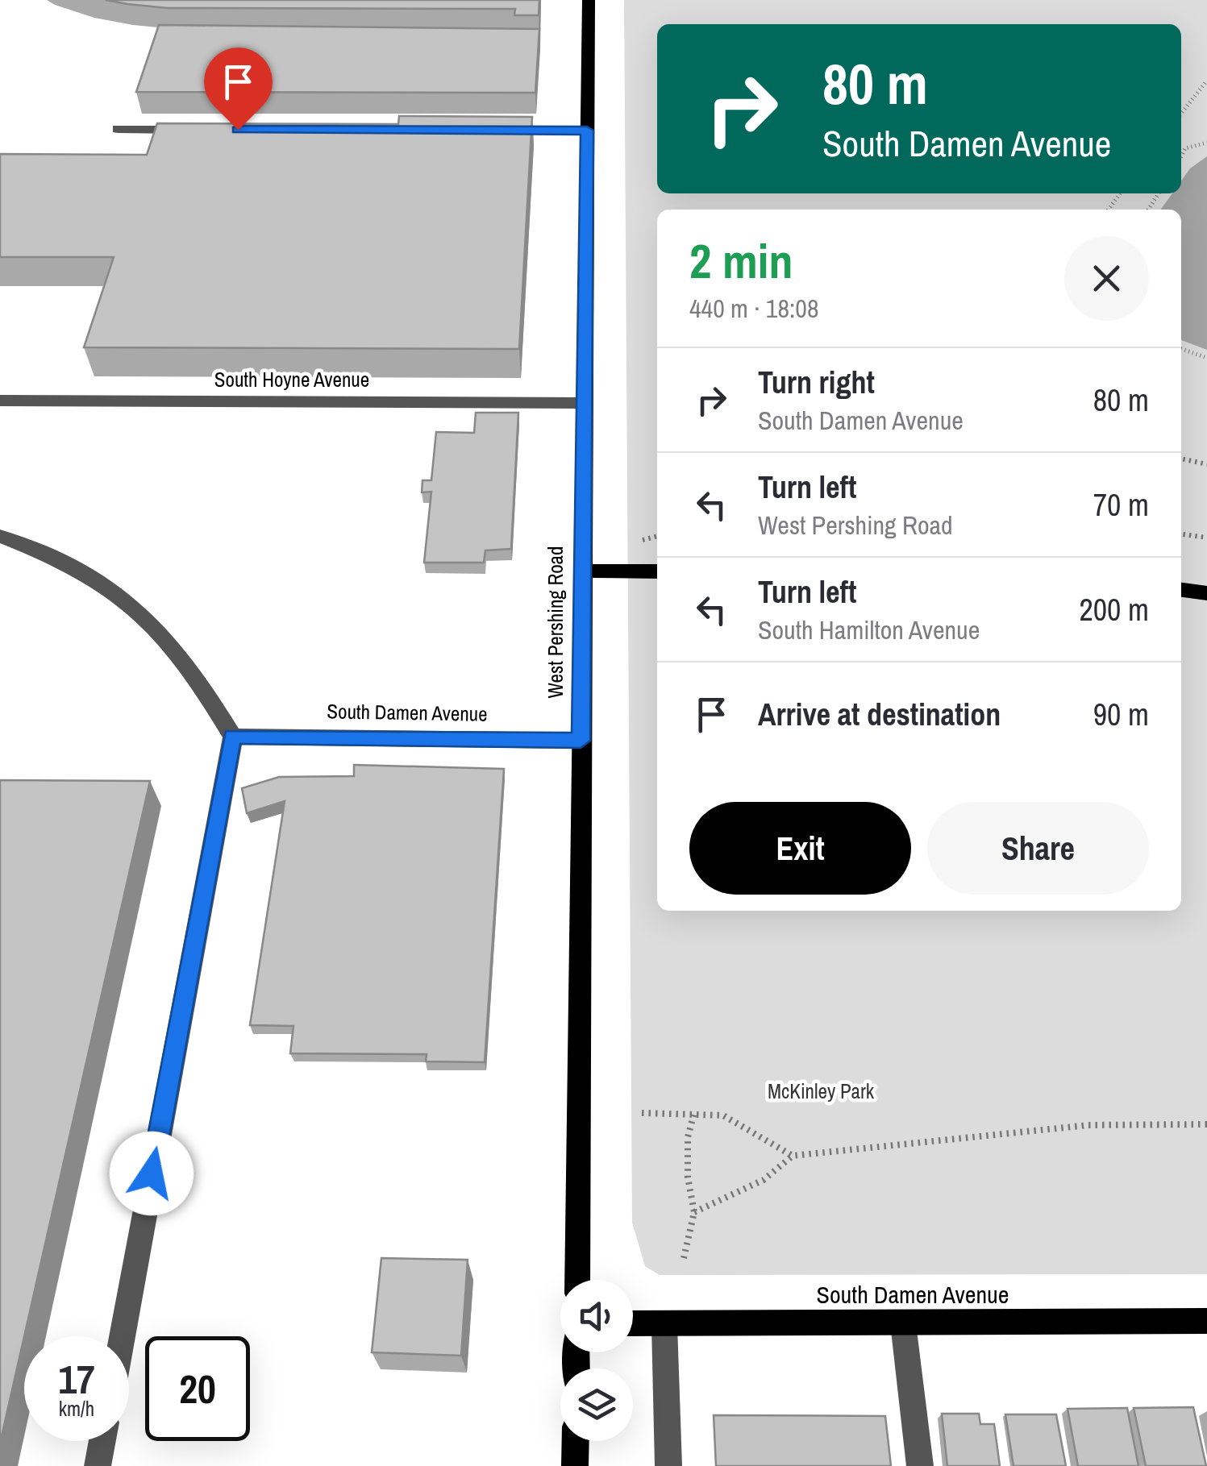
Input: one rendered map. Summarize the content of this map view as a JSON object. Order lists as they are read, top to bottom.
{
  "streets": {
    "main road": ["West Pershing Road", "South Damen Avenue"],
    "street": ["South Hoyne Avenue"]
  },
  "crossings": [
    ["South Hoyne Avenue", "West Pershing Road"],
    ["West Pershing Road", "South Damen Avenue"]
  ],
  "parks": ["McKinley Park"],
  "page": {
    "turn": ["80 m", "South Damen Avenue"],
    "heading": ["2 min", "440 m · 18:08"],
    "list": [
      {
        "name": "Turn right",
        "note": "South Damen Avenue",
        "value": "80 m"
      },
      {
        "name": "Turn left",
        "note": "West Pershing Road",
        "value": "70 m"
      },
      {
        "name": "Turn left",
        "note": "South Hamilton Avenue",
        "value": "200 m"
      },
      {
        "name": "Arrive at destination",
        "value": "90 m"
      }
    ],
    "buttons": ["Exit", "Share"],
    "speed": "17 km/h",
    "limit": "20"
  }
}
